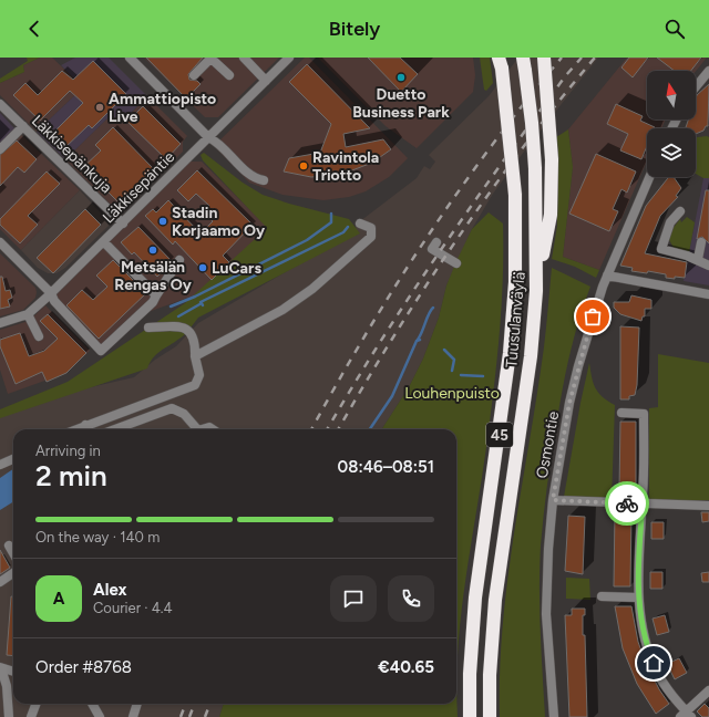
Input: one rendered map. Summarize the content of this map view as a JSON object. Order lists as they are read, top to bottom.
{
  "streets": {
    "highway": ["Tuusulanväylä", "45"],
    "street": ["Läkkisepänkuja", "Läkkisepäntie", "Osmontie"]
  },
  "crossings": [
    ["Läkkisepänkuja", "Läkkisepäntie"]
  ],
  "parks": ["Louhenpuisto"],
  "places": [
    "Duetto Business Park",
    "Ammattiopisto Live",
    "Ravintola Triotto",
    "Stadin Korjaamo Oy",
    "Metsälän Rengas Oy",
    "LuCars"
  ],
  "north": "top",
  "page": {
    "header": "Bitely",
    "heading": ["2 min", "Arriving in", "08:46–08:51"],
    "panel": [
      "Alex",
      "Courier · 4.4",
      "Order #8768",
      "€40.65"
    ],
    "bar": "On the way · 140 m",
    "round": "A"
  }
}
